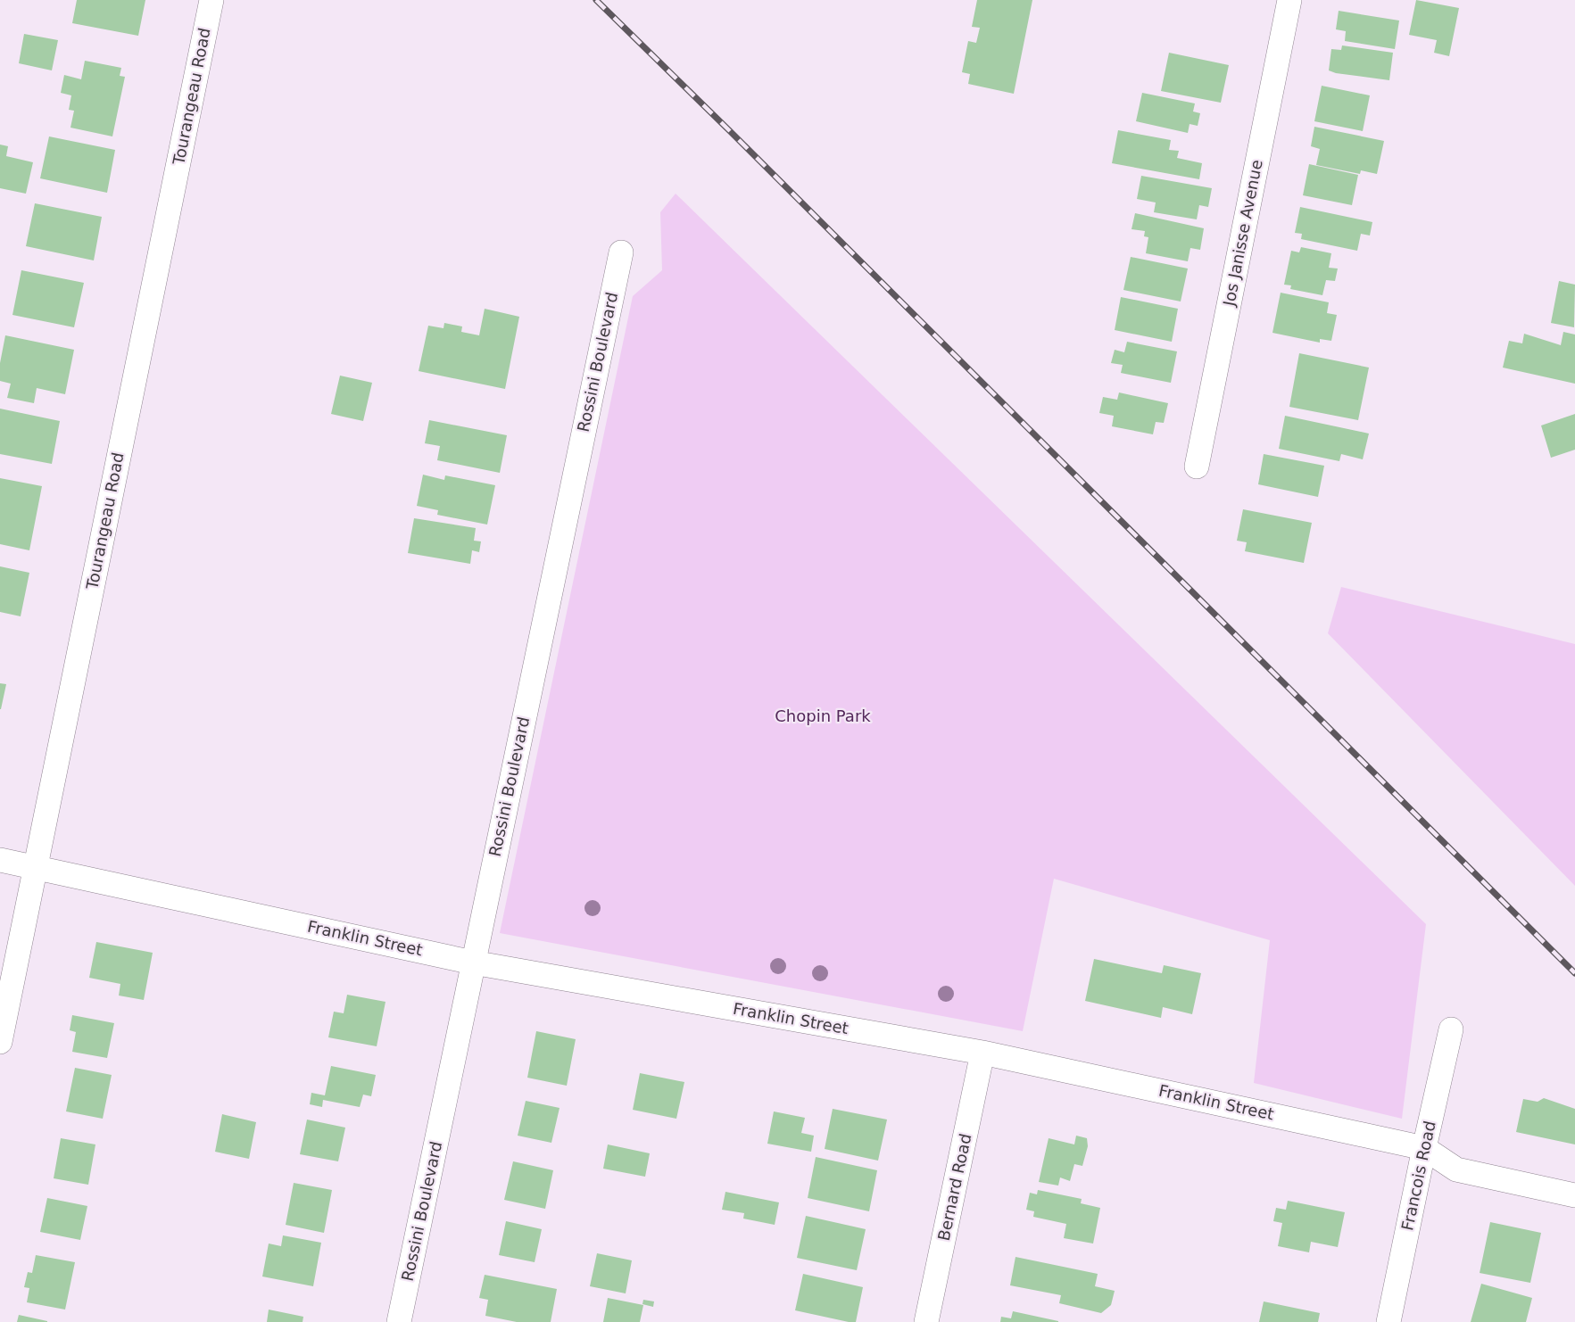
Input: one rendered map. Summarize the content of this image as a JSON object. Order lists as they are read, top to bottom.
{
  "streets": {
    "street": [
      "Tourangeau Road",
      "Jos Janisse Avenue",
      "Rossini Boulevard",
      "Franklin Street",
      "Francois Road",
      "Bernard Road"
    ]
  },
  "crossings": [
    ["Tourangeau Road", "Franklin Street"],
    ["Rossini Boulevard", "Franklin Street"],
    ["Franklin Street", "Francois Road"],
    ["Franklin Street", "Bernard Road"]
  ],
  "parks": ["Chopin Park"]
}
